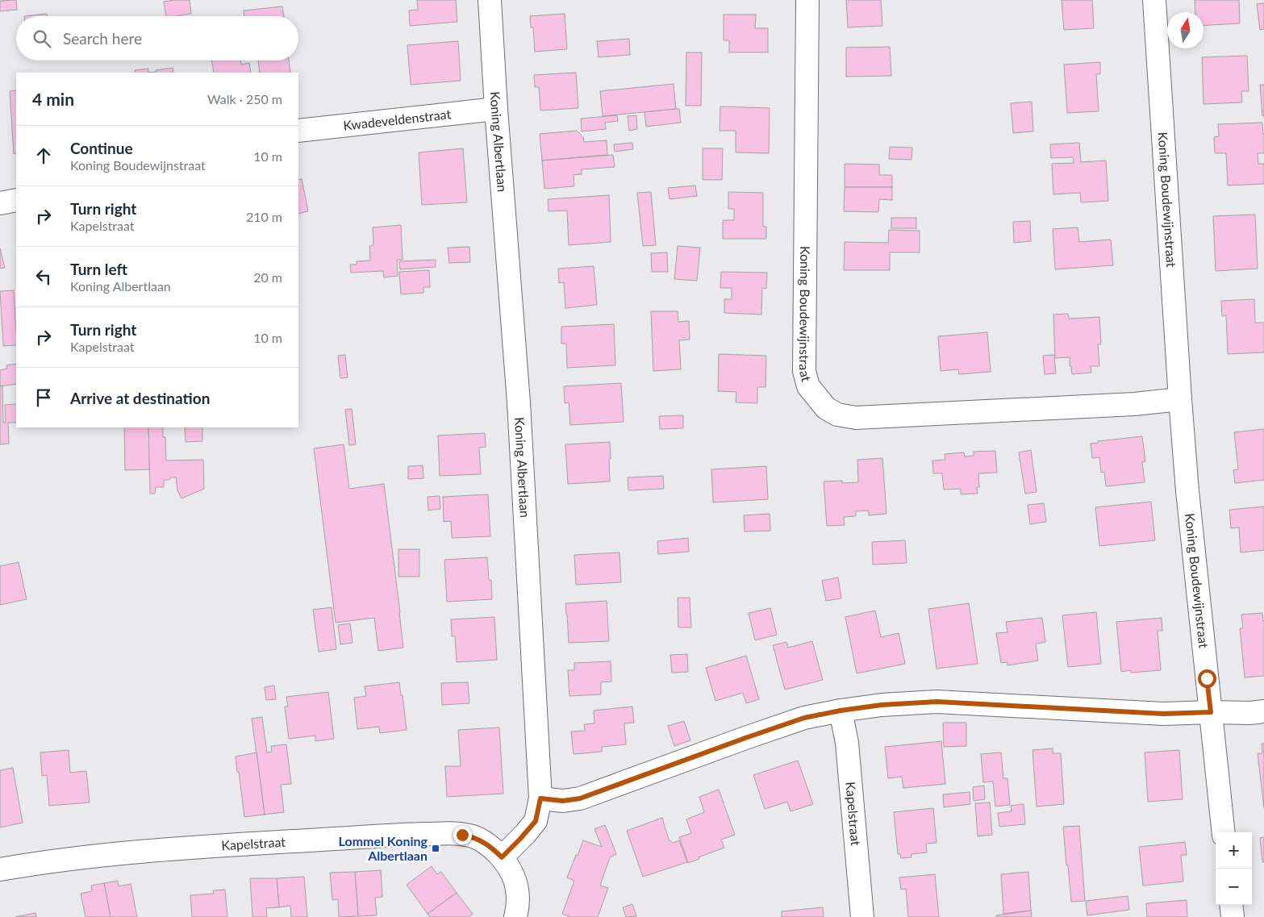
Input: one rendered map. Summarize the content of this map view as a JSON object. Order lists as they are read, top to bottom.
{
  "streets": {
    "street": [
      "Kwadeveldenstraat",
      "Koning Albertlaan",
      "Koning Boudewijnstraat",
      "Kapelstraat"
    ]
  },
  "crossings": [
    ["Kwadeveldenstraat", "Koning Albertlaan"],
    ["Koning Albertlaan", "Kapelstraat"]
  ],
  "places": {
    "transit": ["Lommel Koning Albertlaan"]
  },
  "north": "top",
  "page": {
    "search": "Search here",
    "heading": ["4 min", "Walk · 250 m"],
    "list": [
      ["Continue", "Koning Boudewijnstraat", "10 m"],
      ["Turn right", "Kapelstraat", "210 m"],
      ["Turn left", "Koning Albertlaan", "20 m"],
      ["Turn right", "Kapelstraat", "10 m"],
      "Arrive at destination"
    ],
    "map_buttons": ["+", "−"]
  }
}
